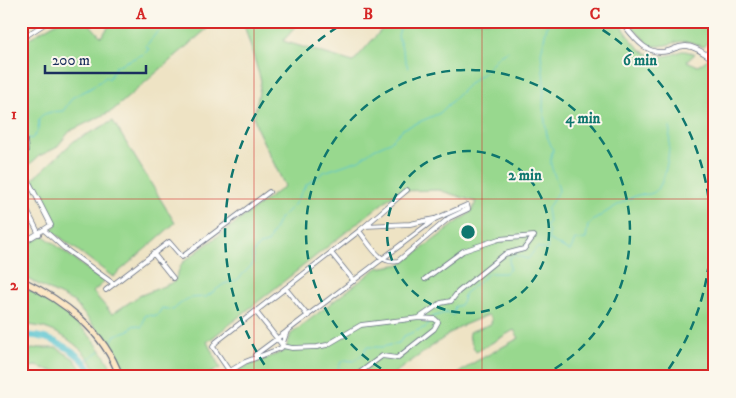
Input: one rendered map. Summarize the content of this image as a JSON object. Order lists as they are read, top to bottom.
{
  "scale_bar": "200 m",
  "grid": {
    "columns": ["A", "B", "C"],
    "rows": ["1", "2"]
  },
  "rings": ["6 min", "4 min", "2 min"]
}
